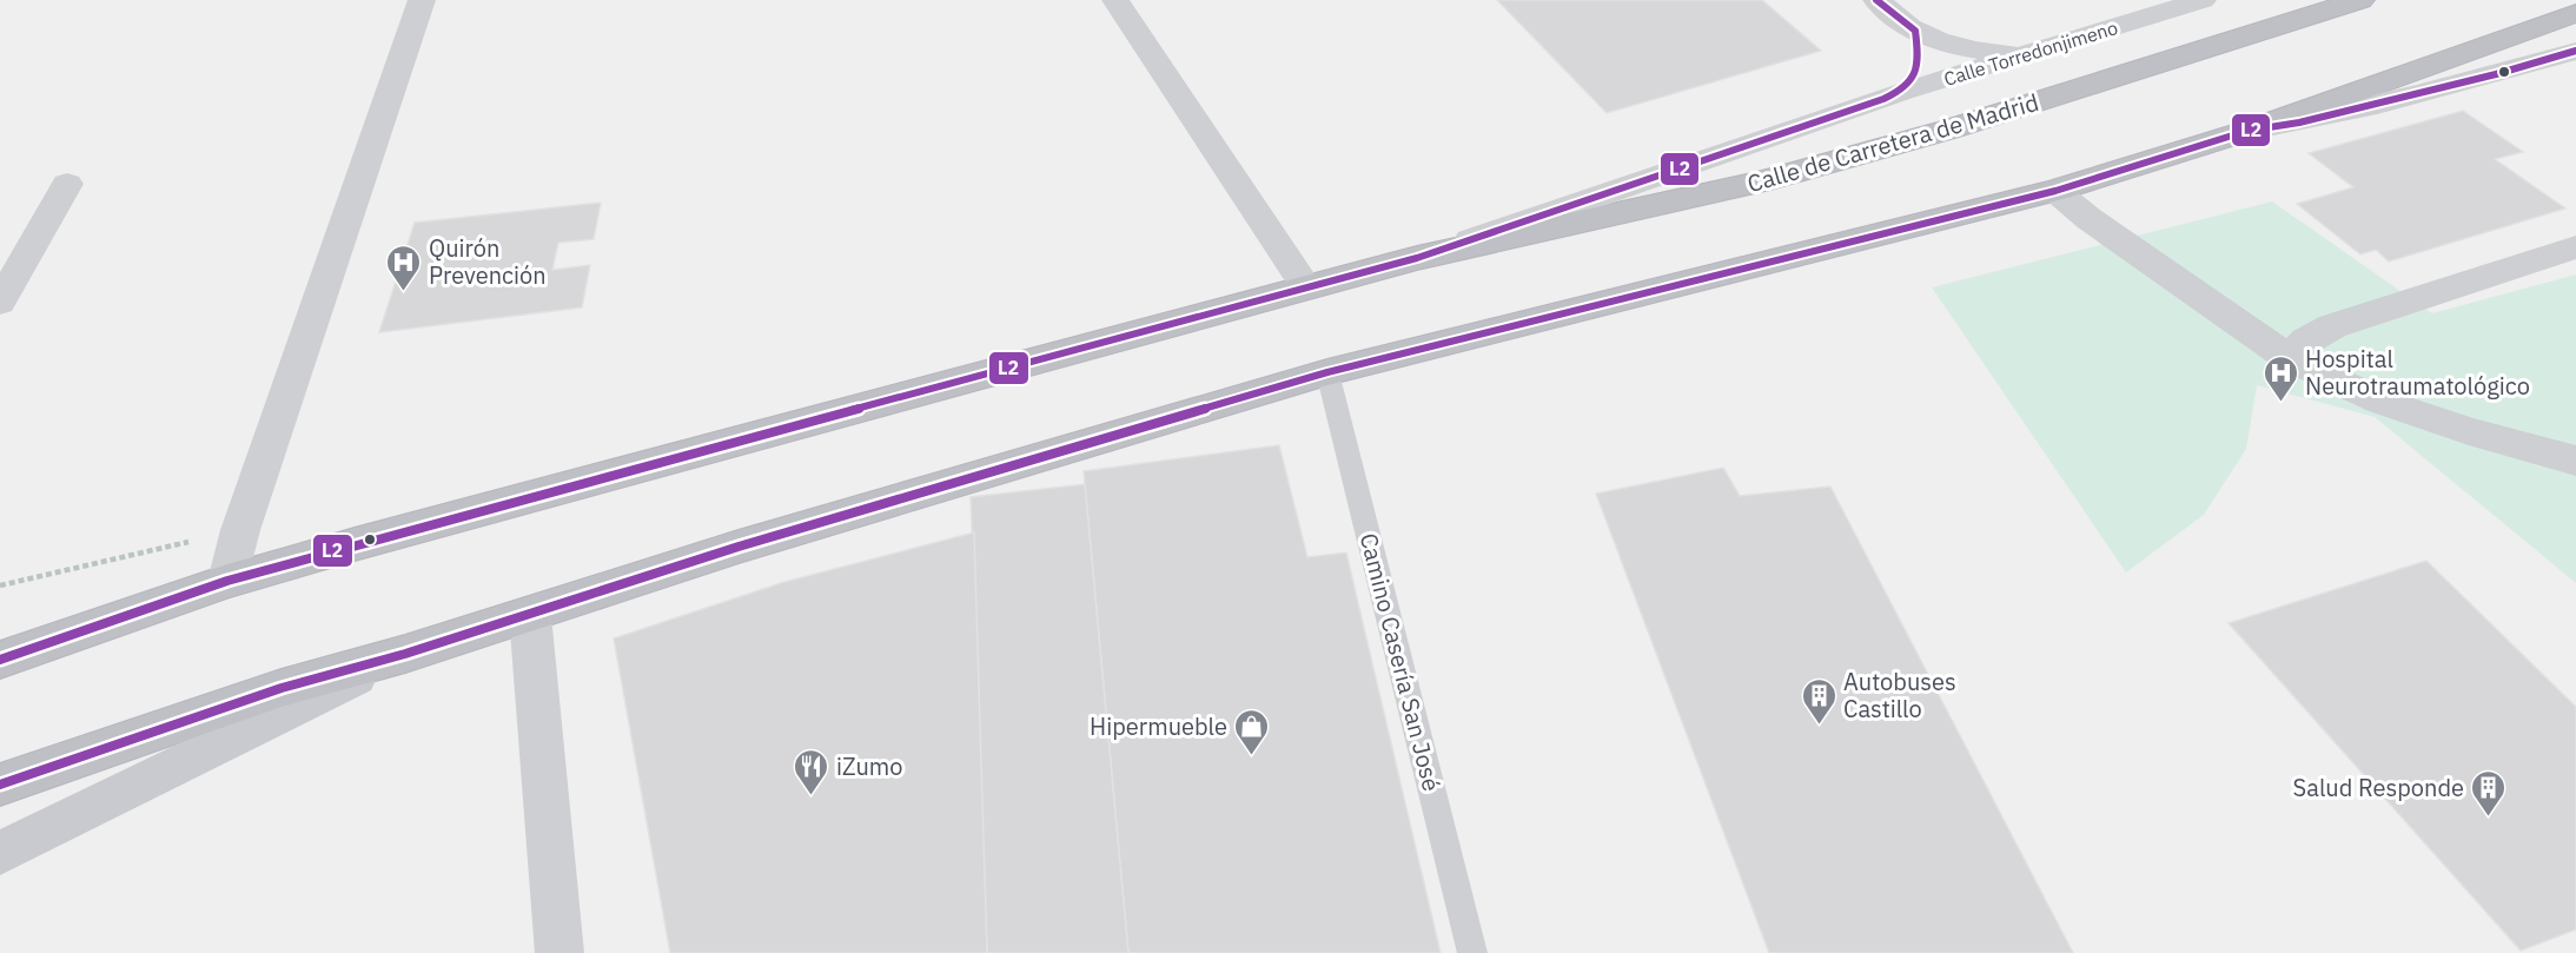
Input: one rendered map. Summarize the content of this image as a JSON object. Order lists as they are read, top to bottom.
{
  "streets": {
    "highway": ["Calle de Carretera de Madrid"],
    "street": ["Calle Torredonjimeno"],
    "lane": ["Camino Casería San José"]
  },
  "crossings": [
    ["Calle Torredonjimeno", "Calle de Carretera de Madrid"]
  ],
  "places": {
    "hospital": ["Quirón Prevención", "Hospital Neurotraumatológico"],
    "building": ["Autobuses Castillo", "Salud Responde"],
    "shop": ["Hipermueble"],
    "restaurant": ["iZumo"]
  },
  "lines": ["transit line L2"]
}
